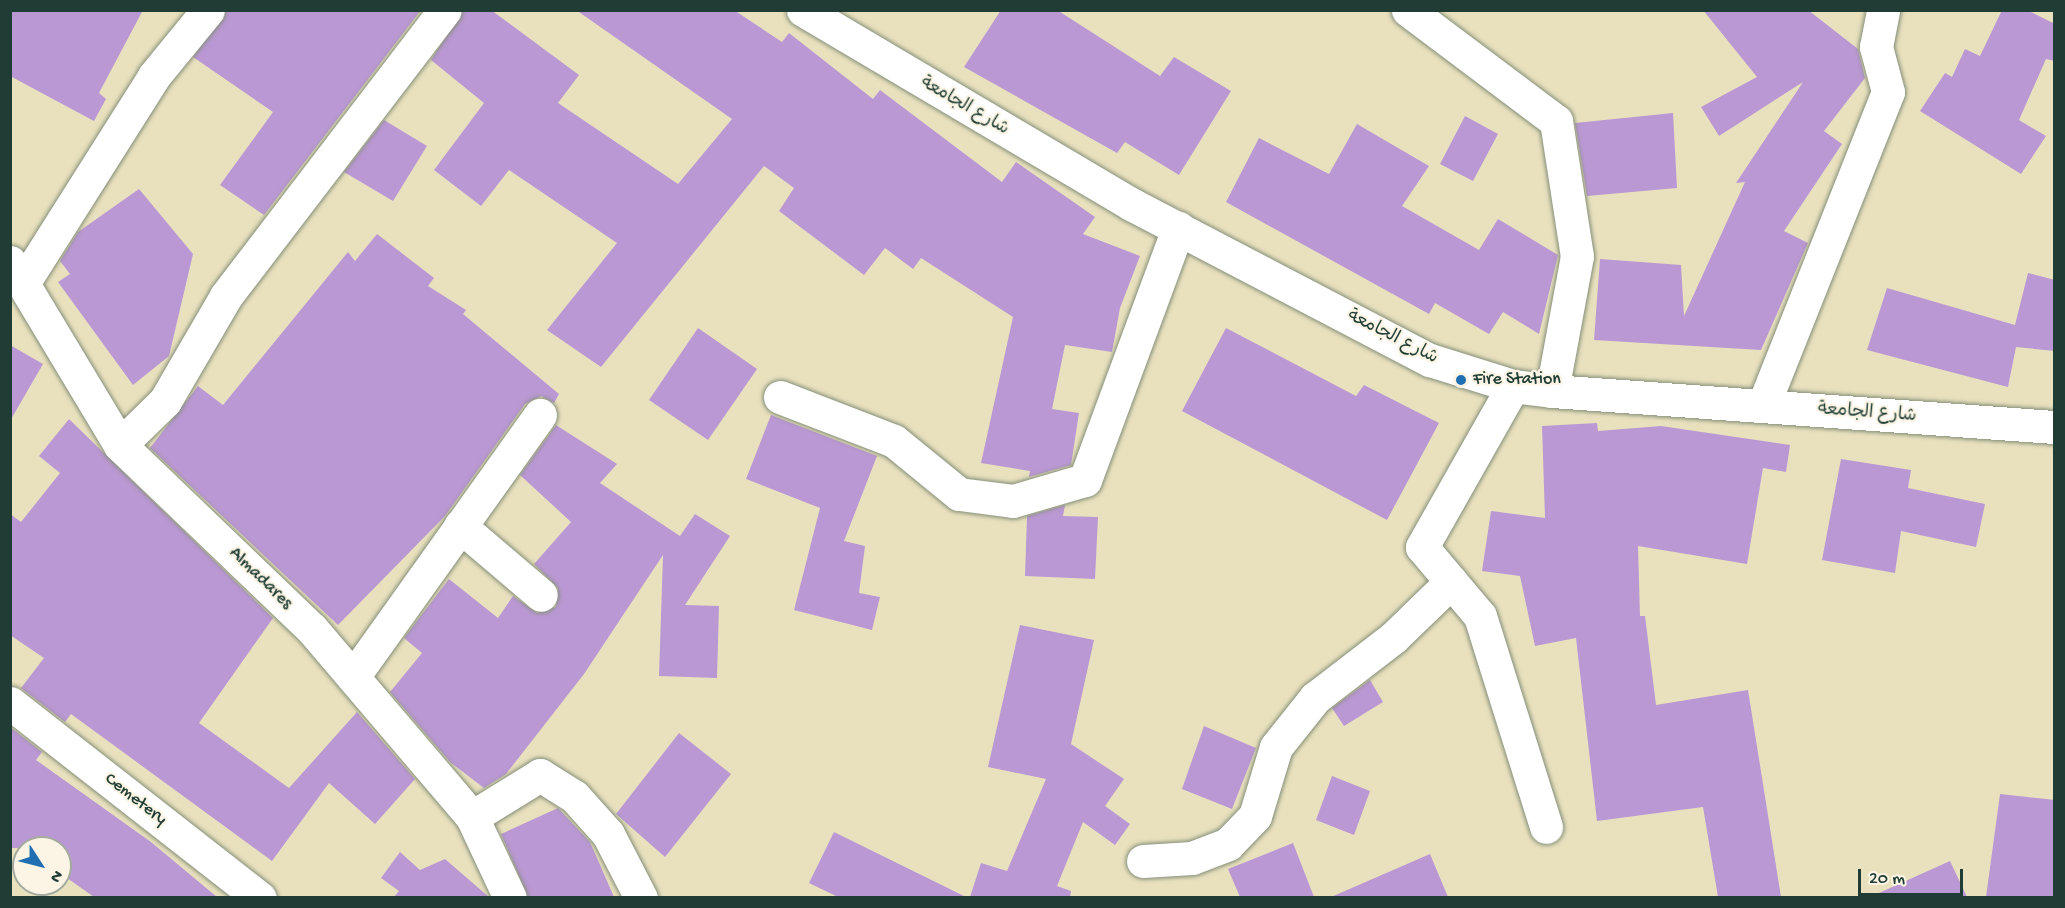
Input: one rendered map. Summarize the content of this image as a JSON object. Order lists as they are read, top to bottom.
{
  "streets": {
    "street": ["شارع الجامعة", "Almadares", "Cemetery"]
  },
  "places": ["Fire Station"],
  "scale_bar": "20 m",
  "north": "bottom right"
}
